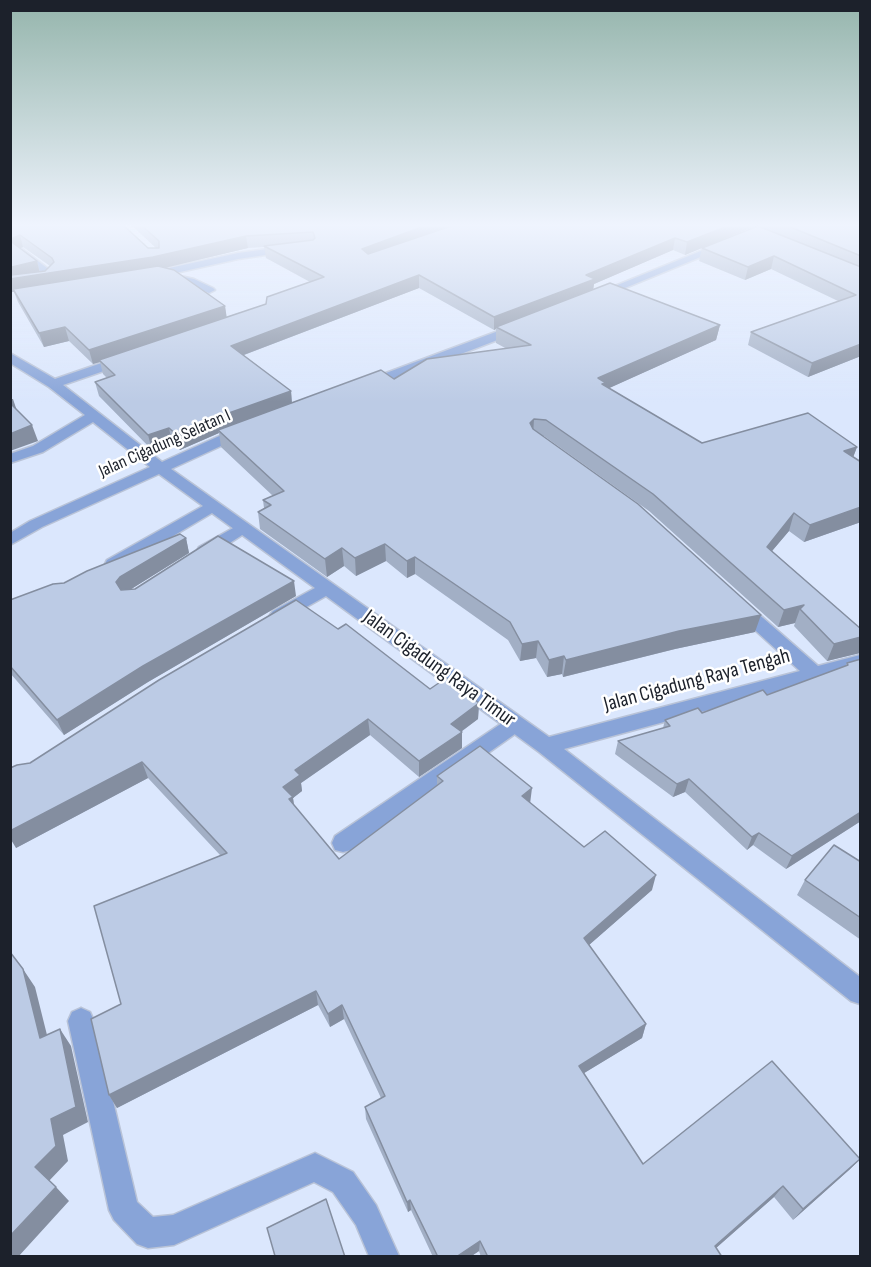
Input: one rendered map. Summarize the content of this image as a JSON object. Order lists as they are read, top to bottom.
{
  "streets": {
    "street": ["Jalan Cigadung Selatan I", "Jalan Cigadung Raya Timur", "Jalan Cigadung Raya Tengah"]
  },
  "crossings": [
    ["Jalan Cigadung Selatan I", "Jalan Cigadung Raya Timur"],
    ["Jalan Cigadung Raya Timur", "Jalan Cigadung Raya Tengah"]
  ]
}
